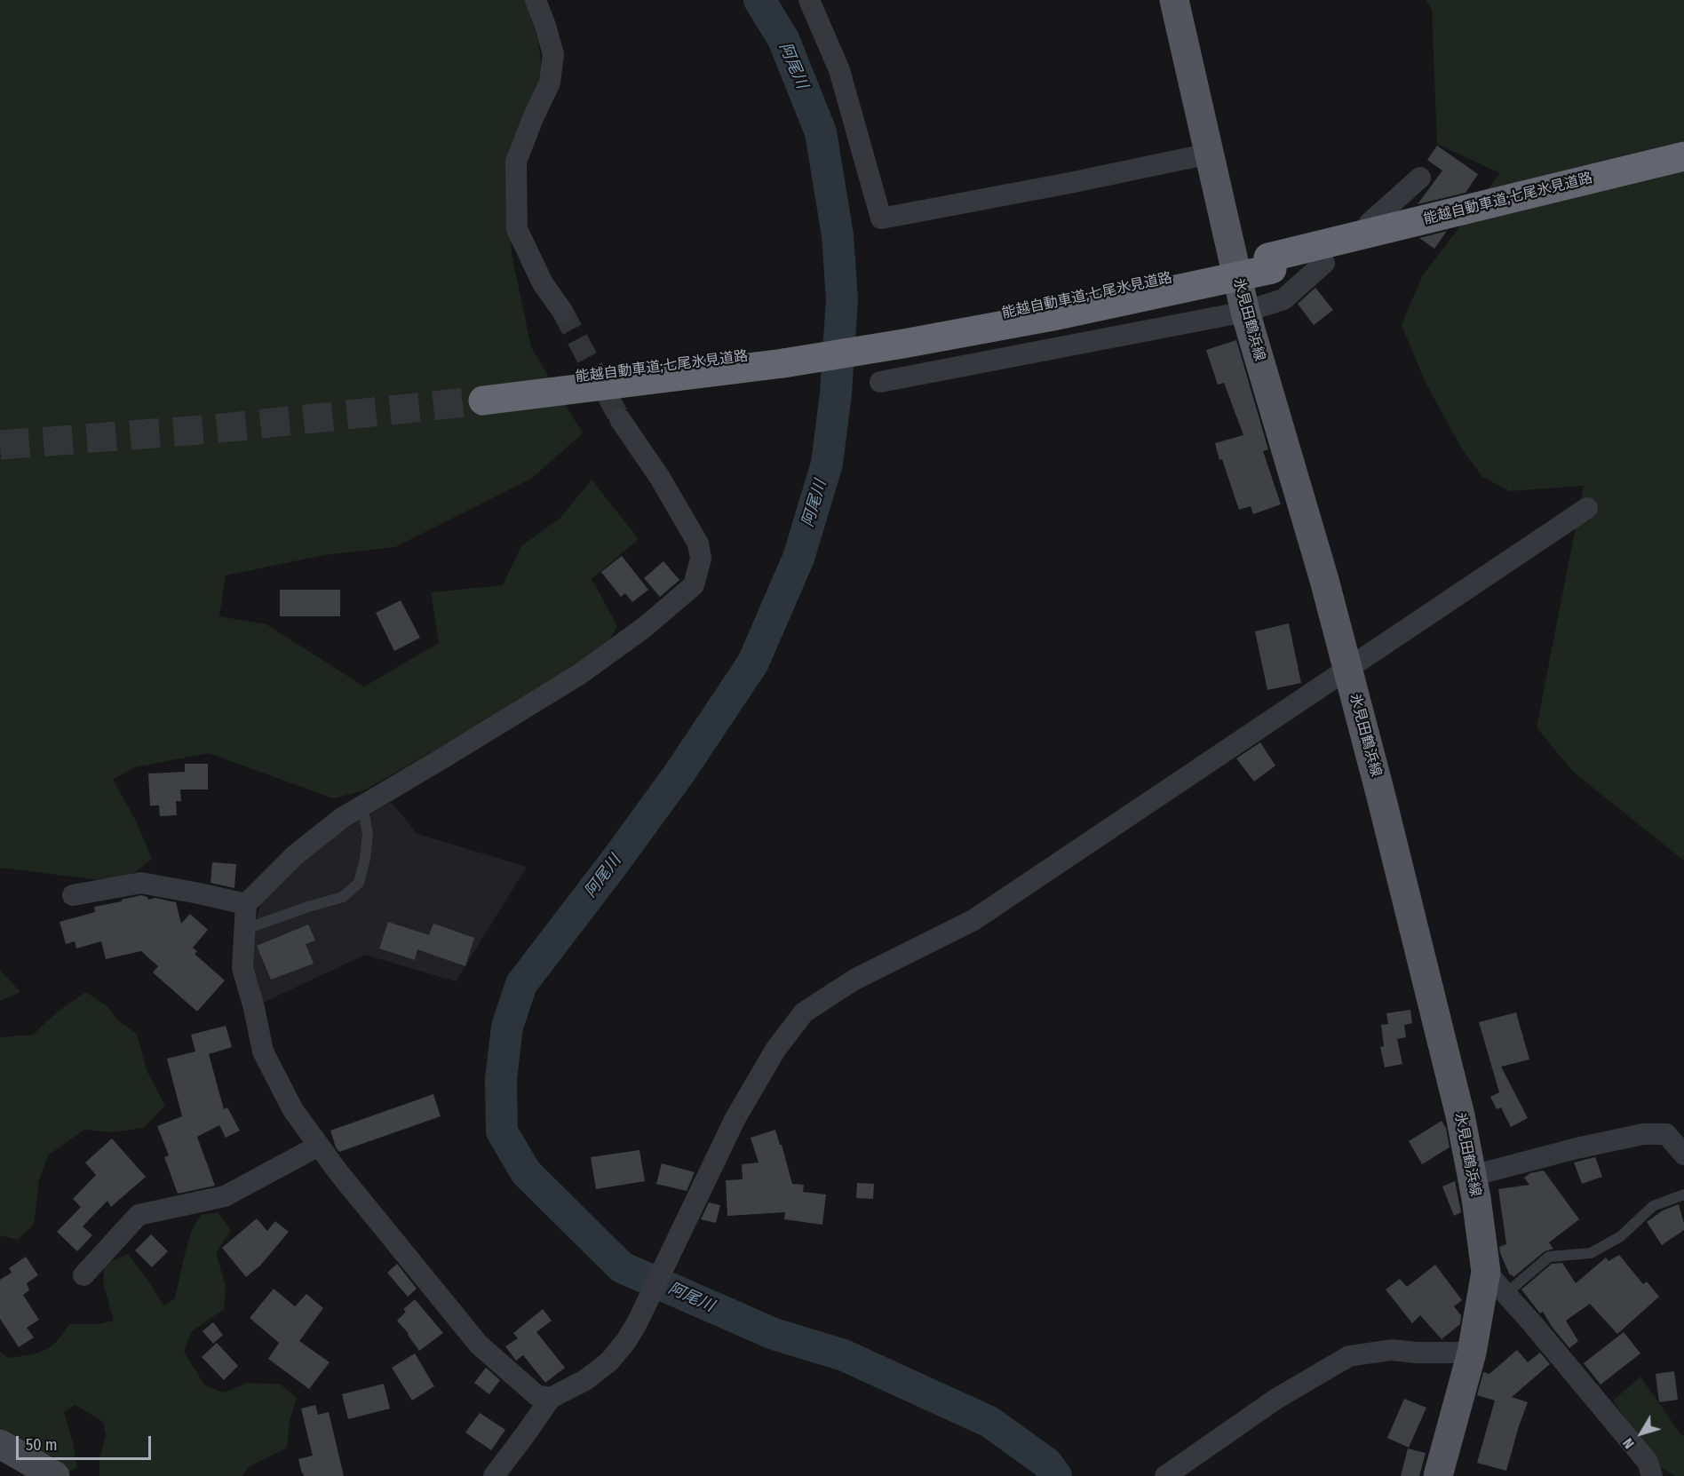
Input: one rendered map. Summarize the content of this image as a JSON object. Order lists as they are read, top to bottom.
{
  "streets": {
    "highway": ["能越自動車道;七尾氷見道路"],
    "main road": ["氷見田鶴浜線"]
  },
  "water": ["阿尾川"],
  "scale_bar": "50 m",
  "north": "bottom left"
}
